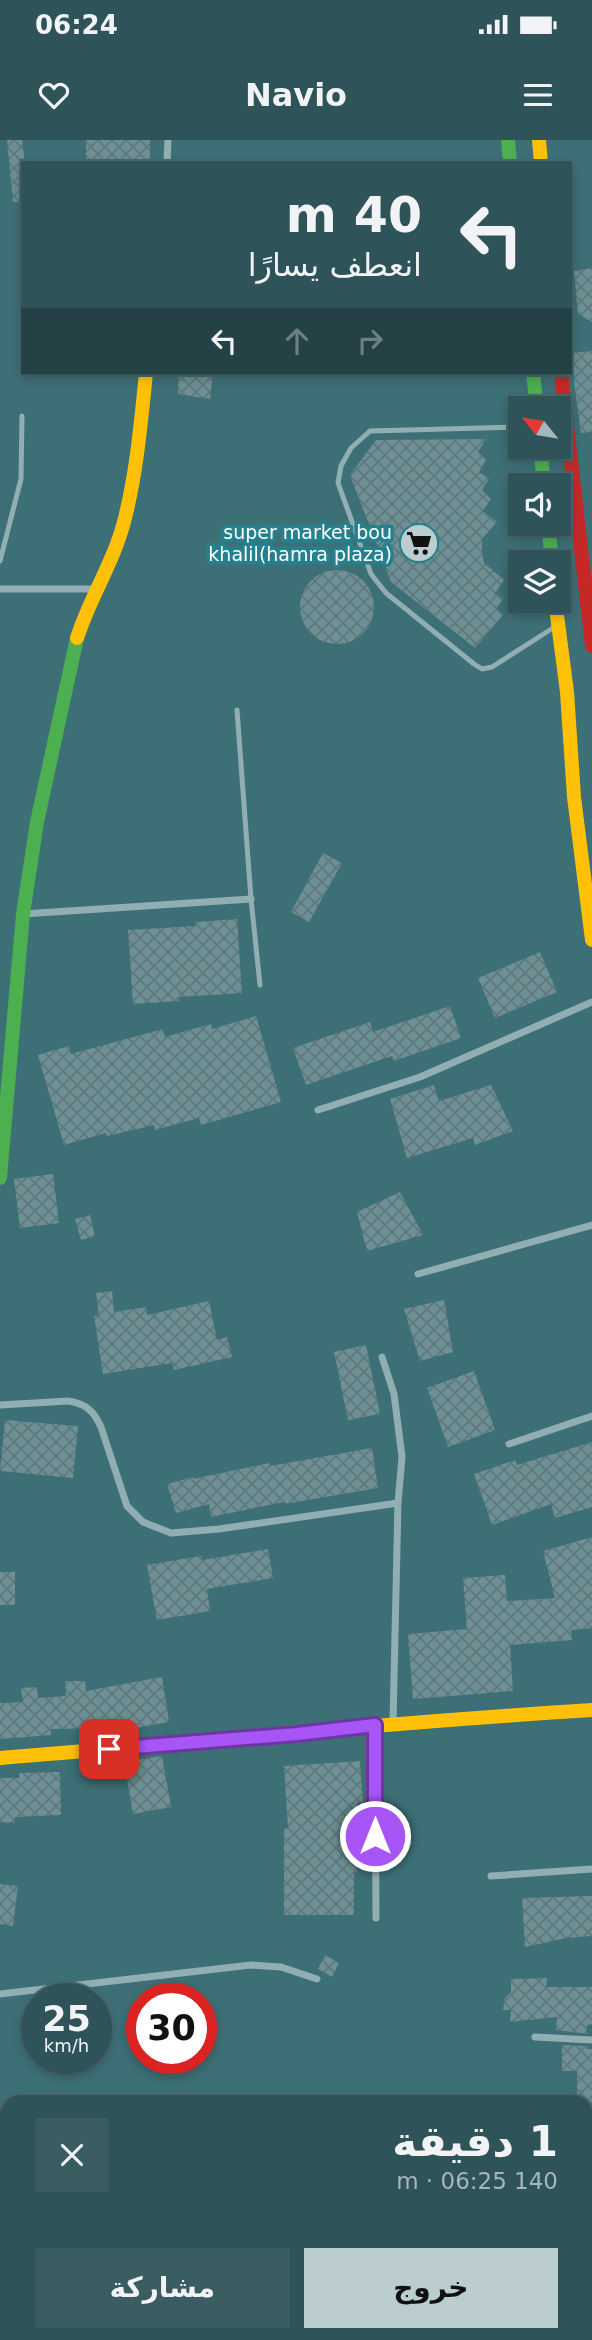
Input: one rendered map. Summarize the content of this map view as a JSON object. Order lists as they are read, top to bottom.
{
  "places": {
    "supermarket": ["super market bou khalil(hamra plaza)"]
  },
  "north": "top left",
  "page": {
    "status": "06:24",
    "header": "Navio",
    "turn": ["40 m", "انعطف يسارًا"],
    "speed": "25 km/h",
    "limit": "30",
    "heading": ["1 دقيقة", "140 m · 06:25"],
    "buttons": ["خروج", "مشاركة"]
  }
}
